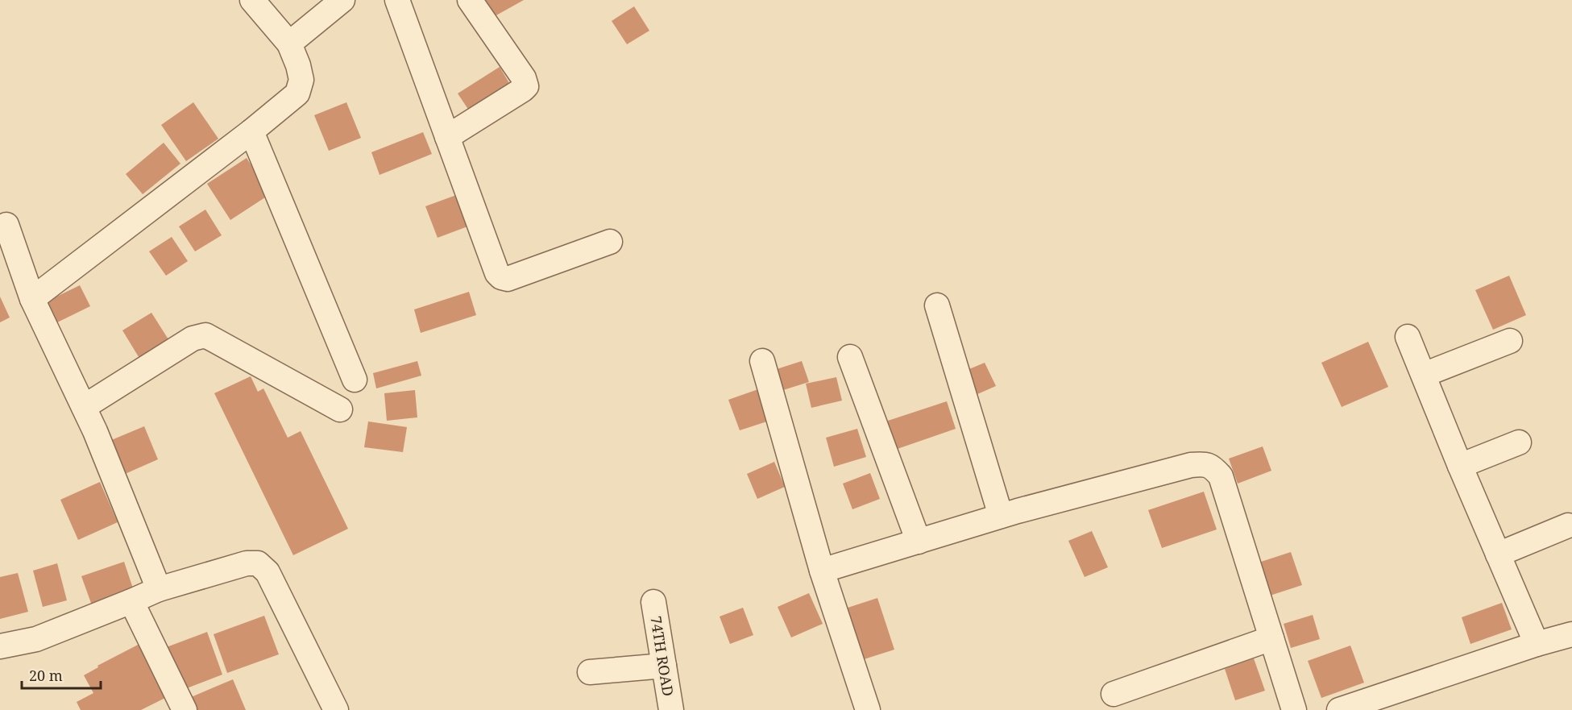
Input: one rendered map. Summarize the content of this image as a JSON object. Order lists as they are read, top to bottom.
{
  "streets": {
    "street": ["74TH ROAD"]
  },
  "scale_bar": "20 m"
}
